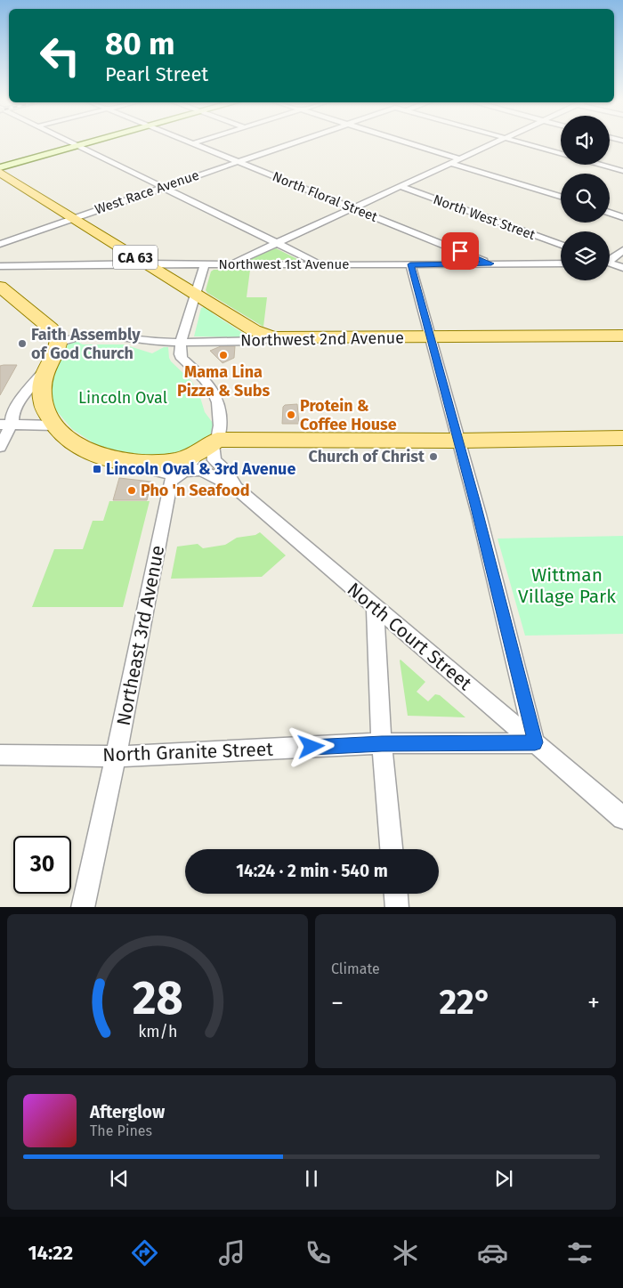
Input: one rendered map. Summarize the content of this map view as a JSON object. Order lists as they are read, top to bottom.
{
  "streets": {
    "main road": ["CA 63", "Northwest 2nd Avenue"],
    "street": [
      "West Race Avenue",
      "North Floral Street",
      "North West Street",
      "Northwest 1st Avenue",
      "Northeast 3rd Avenue",
      "North Court Street",
      "North Granite Street"
    ]
  },
  "crossings": [
    ["West Race Avenue", "North Floral Street"],
    ["West Race Avenue", "CA 63"],
    ["North Floral Street", "Northwest 1st Avenue"],
    ["CA 63", "Northwest 1st Avenue"],
    ["CA 63", "Northwest 2nd Avenue"],
    ["Northeast 3rd Avenue", "North Court Street"],
    ["Northeast 3rd Avenue", "North Granite Street"],
    ["North Court Street", "North Granite Street"]
  ],
  "parks": ["Lincoln Oval", "Wittman Village Park"],
  "places": {
    "other": [
      "Faith Assembly of God Church",
      "Mama Lina Pizza & Subs",
      "Protein & Coffee House",
      "Church of Christ",
      "Pho 'n Seafood"
    ],
    "transit": ["Lincoln Oval & 3rd Avenue"]
  },
  "page": {
    "turn": ["80 m", "Pearl Street"],
    "limit": "30",
    "trip": "14:24 · 2 min · 540 m",
    "tile": "Climate",
    "heat": ["−", "22°", "+"],
    "song": ["Afterglow", "The Pines"],
    "tabs": "14:22",
    "gauge": ["28", "km/h"]
  }
}
